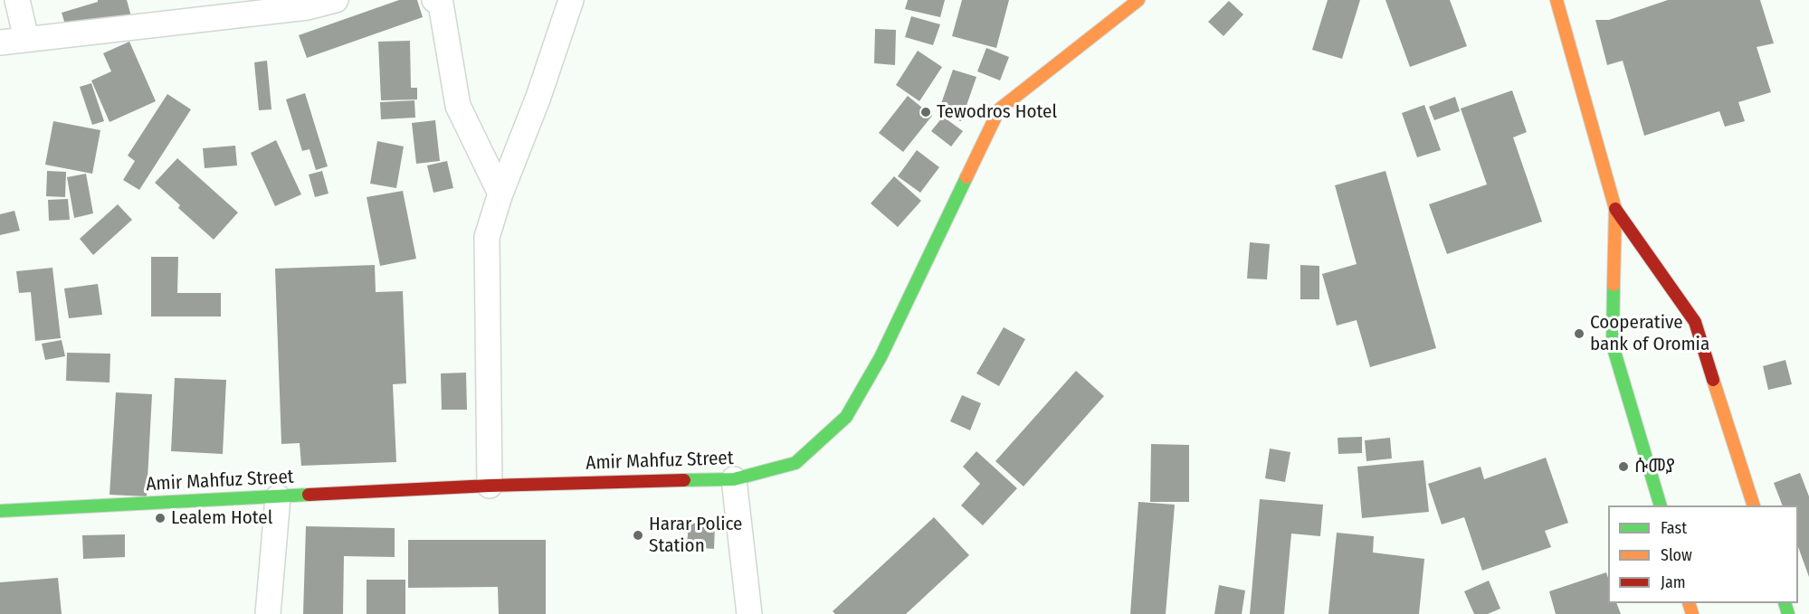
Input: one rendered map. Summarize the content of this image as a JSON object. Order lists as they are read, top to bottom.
{
  "streets": {
    "main road": ["Amir Mahfuz Street"]
  },
  "places": [
    "Tewodros Hotel",
    "Cooperative bank of Oromia",
    "ሱመያ",
    "Lealem Hotel",
    "Harar Police Station"
  ],
  "legend": ["Fast", "Slow", "Jam"]
}
